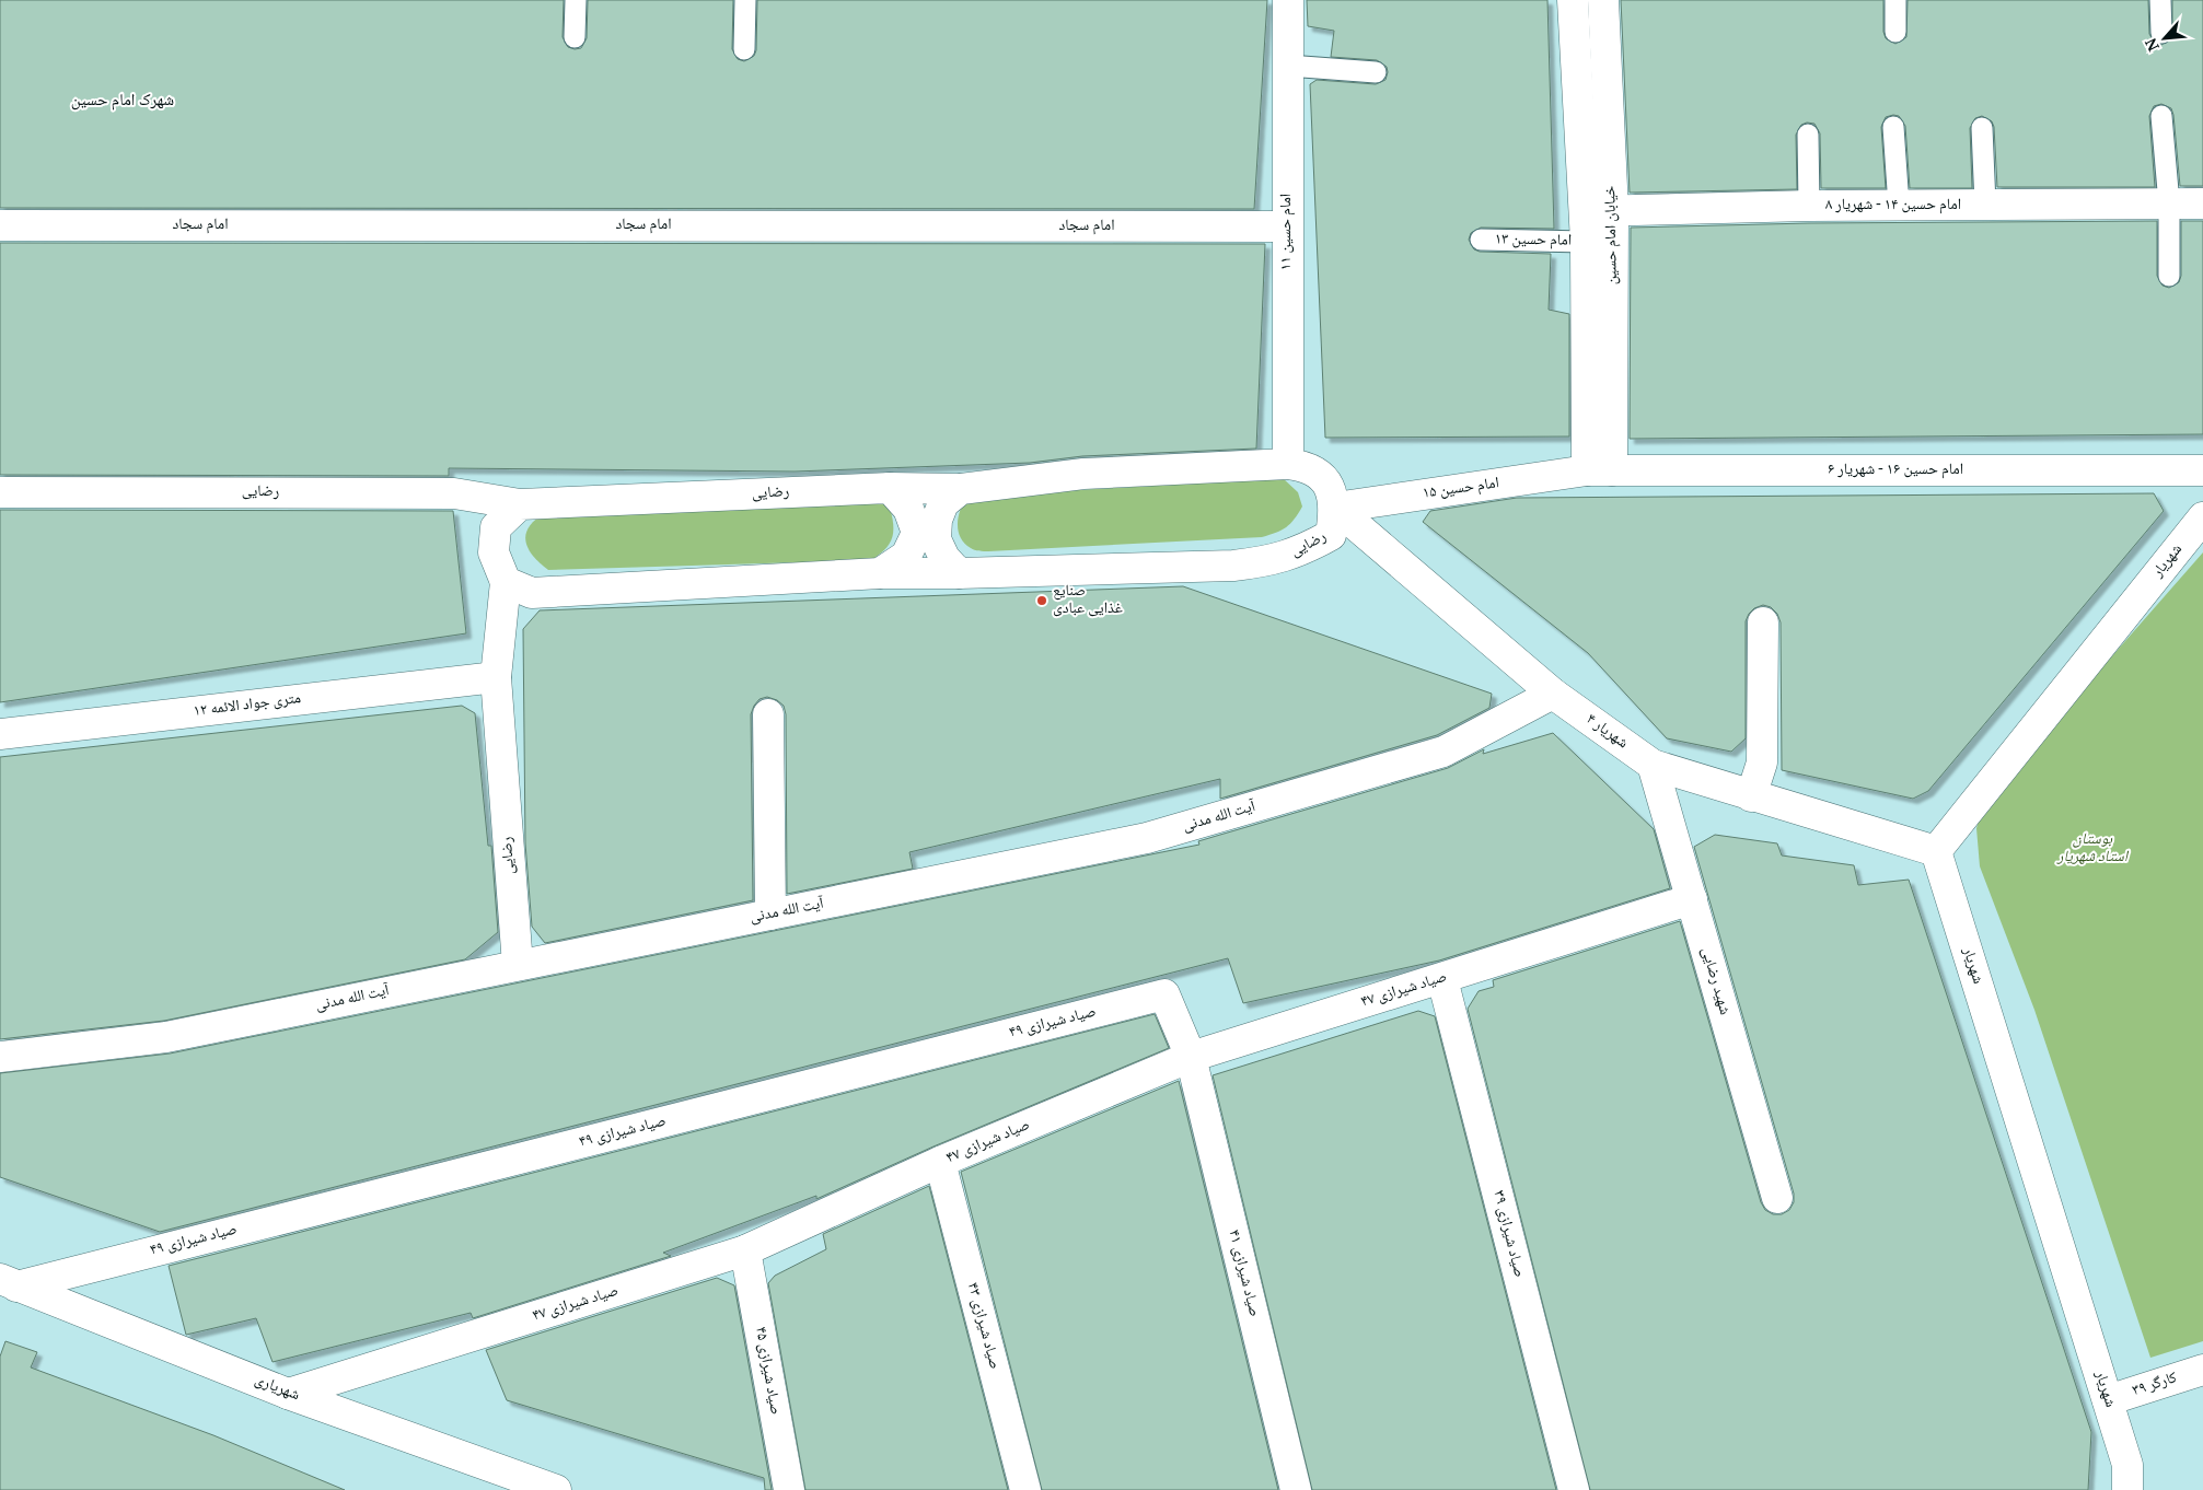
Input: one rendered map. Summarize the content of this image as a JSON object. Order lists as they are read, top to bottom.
{
  "streets": {
    "street": [
      "امام حسین ۱۴ - شهریار ۸",
      "امام سجاد",
      "امام حسین ۱۱",
      "خیابان امام حسین",
      "امام حسین ۱۶ - شهریار ۶",
      "امام حسین ۱۵",
      "رضایی",
      "شهریار",
      "۱۲ متری جواد الائمه",
      "شهریار ۴",
      "آیت الله مدنی",
      "شهید رضایی",
      "صیاد شیرازی ۴۷",
      "صیاد شیرازی ۴۹",
      "صیاد شیرازی ۳۹",
      "صیاد شیرازی ۴۱",
      "صیاد شیرازی ۴۳",
      "صیاد شیرازی ۴۵",
      "کارگر ۳۹",
      "شهریاری"
    ],
    "lane": ["امام حسین ۱۳"]
  },
  "crossings": [
    ["امام حسین ۱۴ - شهریار ۸", "خیابان امام حسین"],
    ["امام سجاد", "امام حسین ۱۱"],
    ["امام حسین ۱۱", "رضایی"],
    ["خیابان امام حسین", "امام حسین ۱۳"],
    ["خیابان امام حسین", "امام حسین ۱۶ - شهریار ۶"],
    ["خیابان امام حسین", "امام حسین ۱۵"],
    ["امام حسین ۱۶ - شهریار ۶", "امام حسین ۱۵"],
    ["امام حسین ۱۵", "رضایی"],
    ["امام حسین ۱۵", "شهریار ۴"],
    ["رضایی", "۱۲ متری جواد الائمه"],
    ["رضایی", "شهریار ۴"],
    ["رضایی", "آیت الله مدنی"],
    ["شهریار", "شهریار ۴"],
    ["شهریار", "کارگر ۳۹"],
    ["شهریار ۴", "آیت الله مدنی"],
    ["شهریار ۴", "شهید رضایی"],
    ["شهید رضایی", "صیاد شیرازی ۴۷"],
    ["صیاد شیرازی ۴۷", "صیاد شیرازی ۴۹"],
    ["صیاد شیرازی ۴۷", "صیاد شیرازی ۳۹"],
    ["صیاد شیرازی ۴۷", "صیاد شیرازی ۴۱"],
    ["صیاد شیرازی ۴۷", "صیاد شیرازی ۴۳"],
    ["صیاد شیرازی ۴۷", "صیاد شیرازی ۴۵"],
    ["صیاد شیرازی ۴۷", "شهریاری"],
    ["صیاد شیرازی ۴۹", "صیاد شیرازی ۴۱"],
    ["صیاد شیرازی ۴۹", "شهریاری"]
  ],
  "districts": ["شهرک امام حسین"],
  "parks": ["بوستان استاد شهریار"],
  "places": ["صنایع غذایی عبادی"],
  "north": "bottom left"
}
